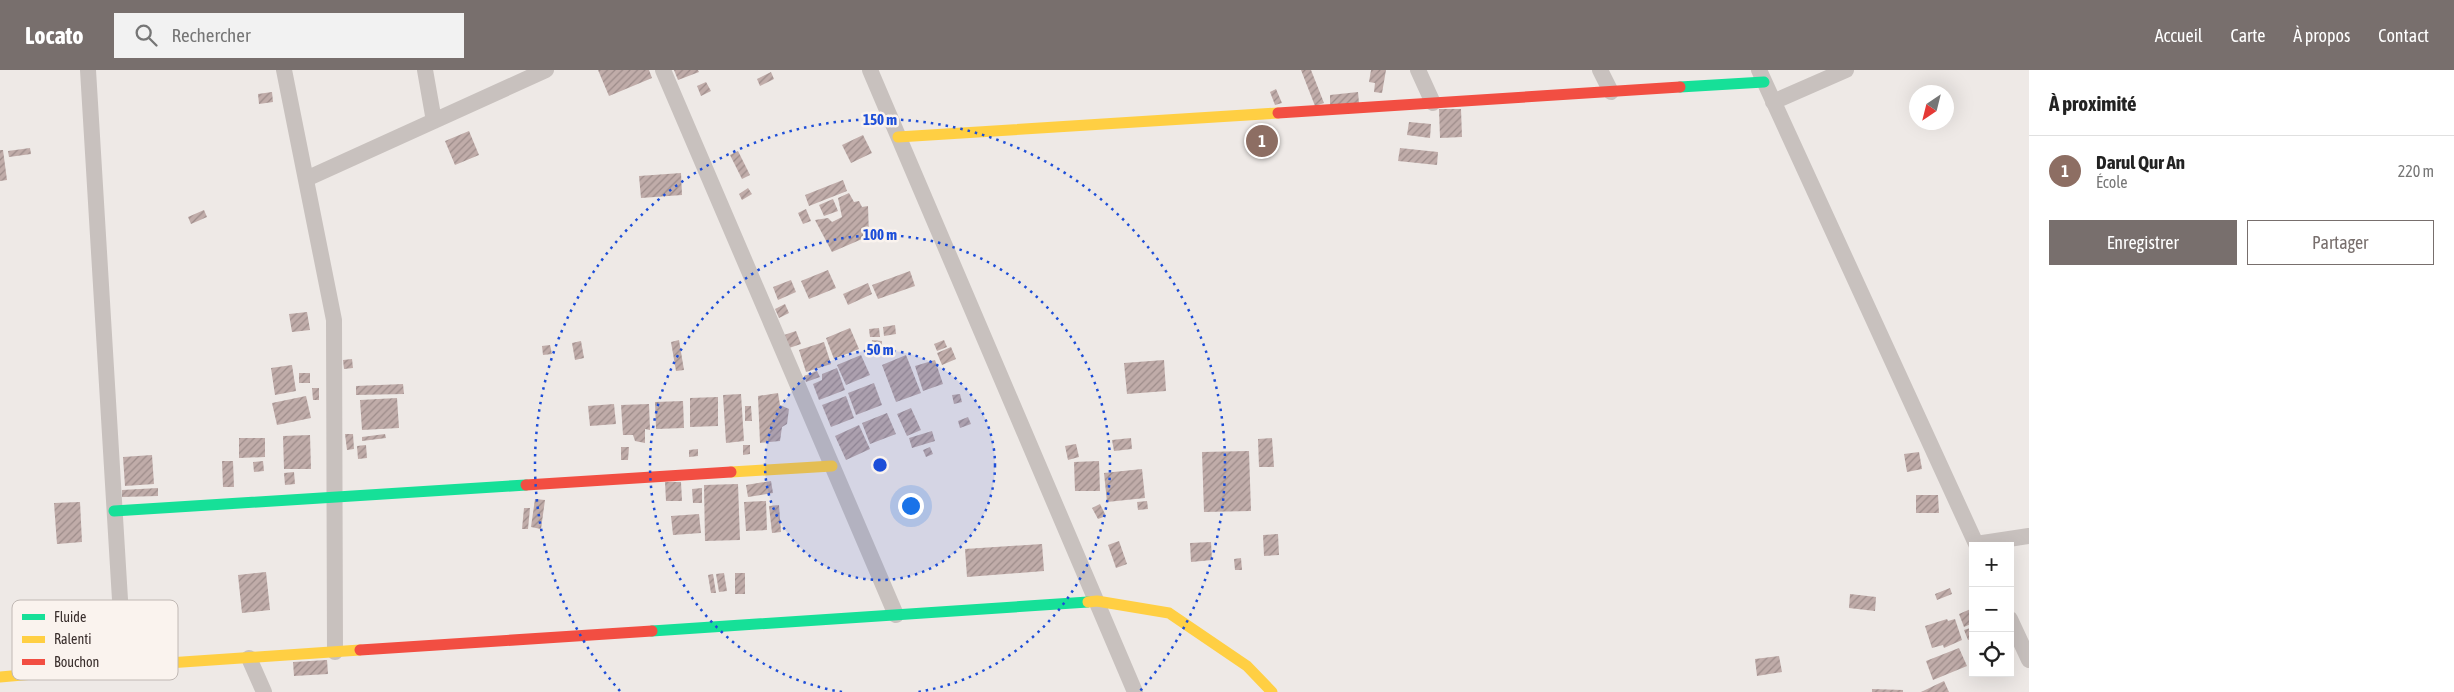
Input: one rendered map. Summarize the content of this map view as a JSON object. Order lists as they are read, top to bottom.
{
  "legend": ["Fluide", "Ralenti", "Bouchon"],
  "north": "bottom left",
  "page": {
    "header": "Locato",
    "search": "Rechercher",
    "nav": [
      "Accueil",
      "Carte",
      "À propos",
      "Contact"
    ],
    "heading": "À proximité",
    "pins": "1",
    "list": [
      {
        "mark": "1",
        "name": "Darul Qur An",
        "note": "École",
        "value": "220 m"
      }
    ],
    "buttons": ["Enregistrer", "Partager"],
    "map_buttons": ["+", "−"]
  },
  "rings": ["150 m", "100 m", "50 m"]
}
